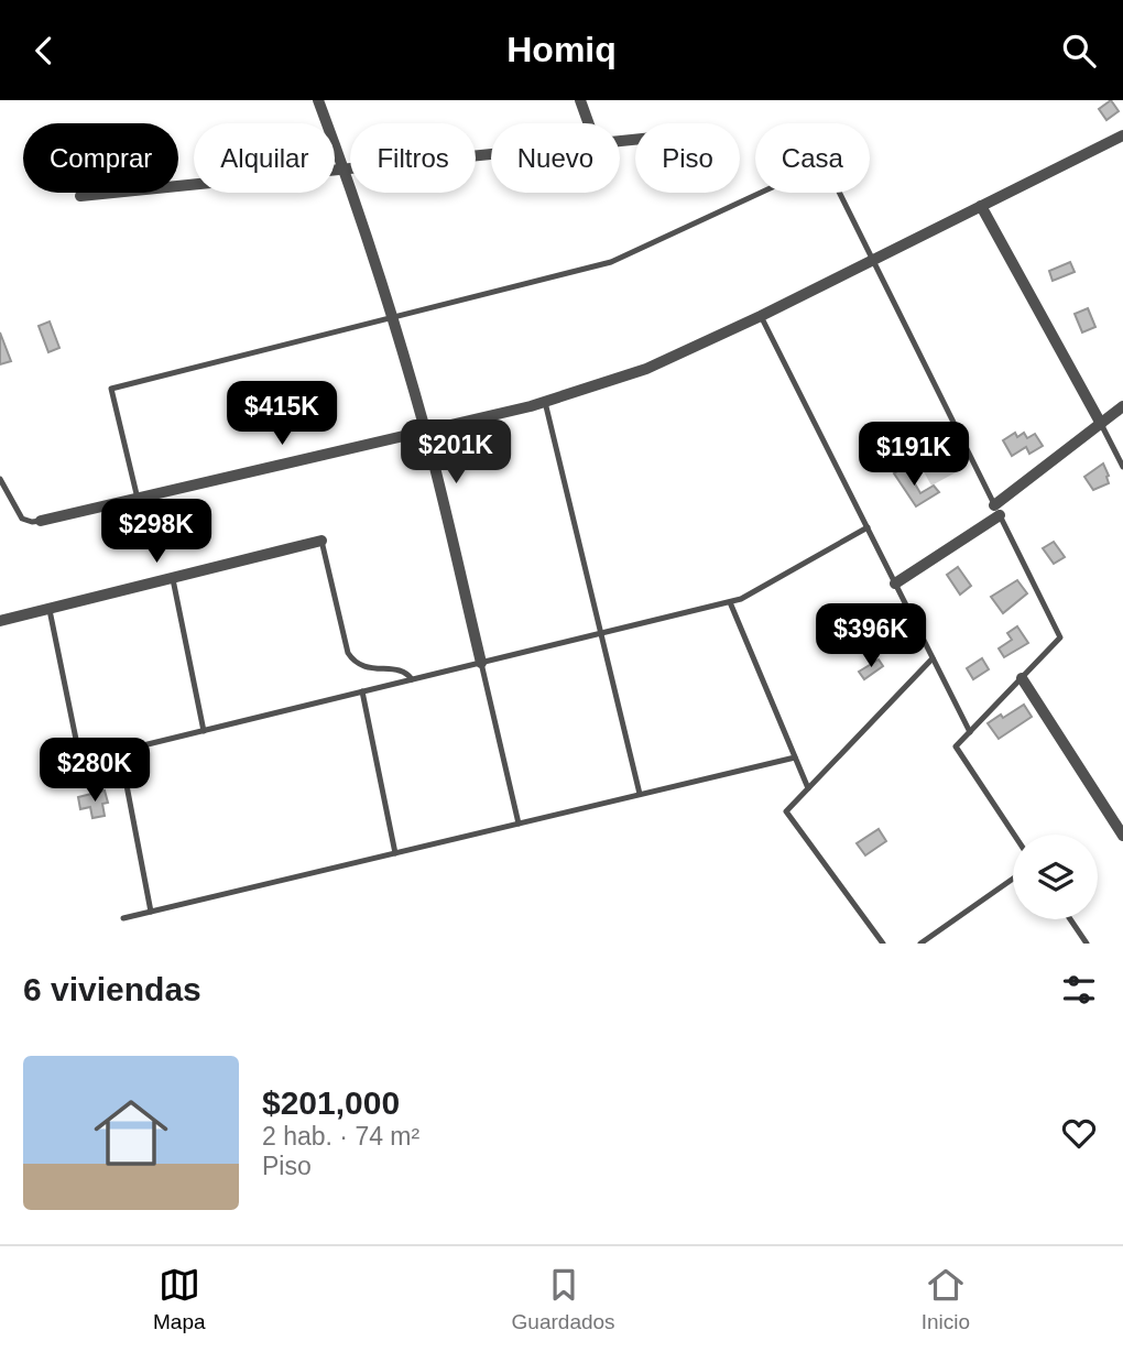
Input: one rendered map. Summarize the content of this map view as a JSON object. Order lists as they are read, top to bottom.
{
  "page": {
    "header": "Homiq",
    "chip": [
      "Comprar",
      "Alquilar",
      "Filtros",
      "Nuevo",
      "Piso",
      "Casa"
    ],
    "price": [
      "$415K",
      "$201K",
      "$191K",
      "$298K",
      "$396K",
      "$280K"
    ],
    "heading": "6 viviendas",
    "list": [
      {
        "name": "$201,000",
        "note": "2 hab. · 74 m² · Piso"
      }
    ],
    "tabs": ["Mapa", "Guardados", "Inicio"]
  }
}
